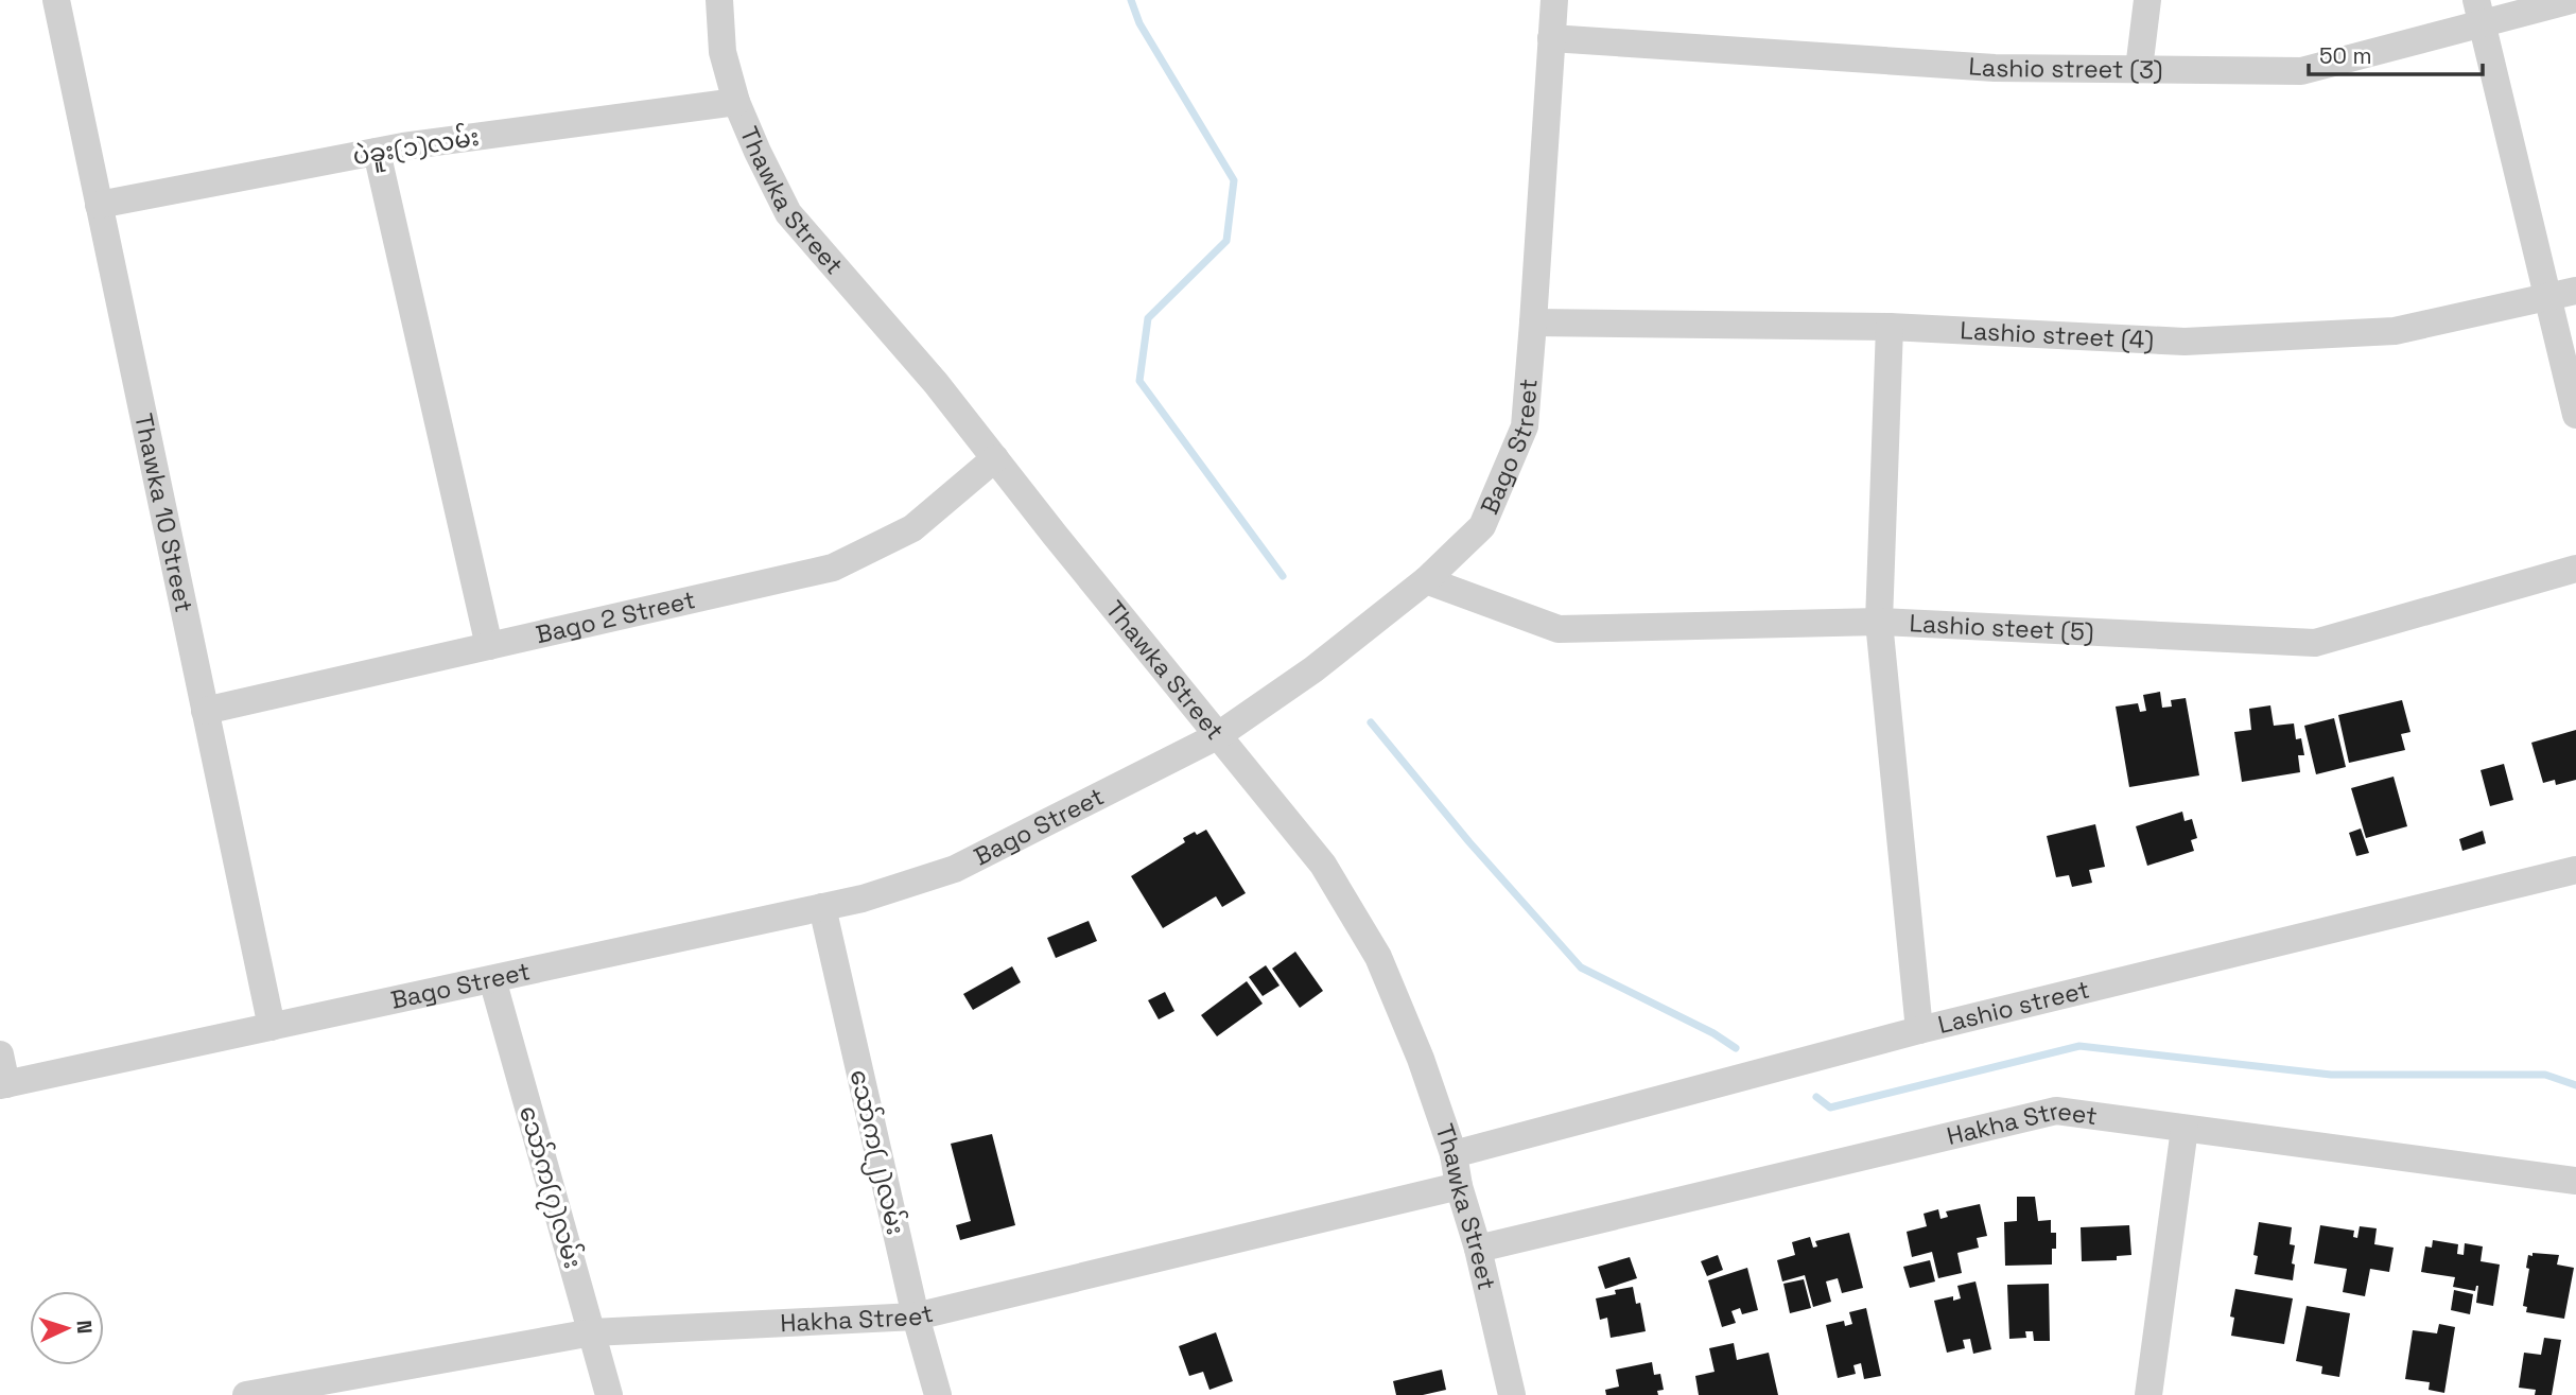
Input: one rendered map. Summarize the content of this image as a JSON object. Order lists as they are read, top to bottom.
{
  "streets": {
    "street": [
      "Lashio street (3)",
      "ပဲခူး(၁)လမ်း",
      "Thawka Street",
      "Lashio street (4)",
      "Bago Street",
      "Thawka 10 Street",
      "Bago 2 Street",
      "Lashio steet (5)",
      "Lashio street",
      "Hakha Street",
      "သော်က(၂)လမ်း",
      "သော်က(၇)လမ်း"
    ]
  },
  "crossings": [
    ["Lashio street (3)", "Bago Street"],
    ["ပဲခူး(၁)လမ်း", "Thawka Street"],
    ["ပဲခူး(၁)လမ်း", "Thawka 10 Street"],
    ["Thawka Street", "Bago Street"],
    ["Thawka Street", "Bago 2 Street"],
    ["Thawka Street", "Lashio street"],
    ["Thawka Street", "Hakha Street"],
    ["Lashio street (4)", "Bago Street"],
    ["Bago Street", "Thawka 10 Street"],
    ["Bago Street", "Lashio steet (5)"],
    ["Bago Street", "သော်က(၂)လမ်း"],
    ["Bago Street", "သော်က(၇)လမ်း"],
    ["Thawka 10 Street", "Bago 2 Street"],
    ["Hakha Street", "သော်က(၂)လမ်း"],
    ["Hakha Street", "သော်က(၇)လမ်း"]
  ],
  "scale_bar": "50 m",
  "north": "right"
}
